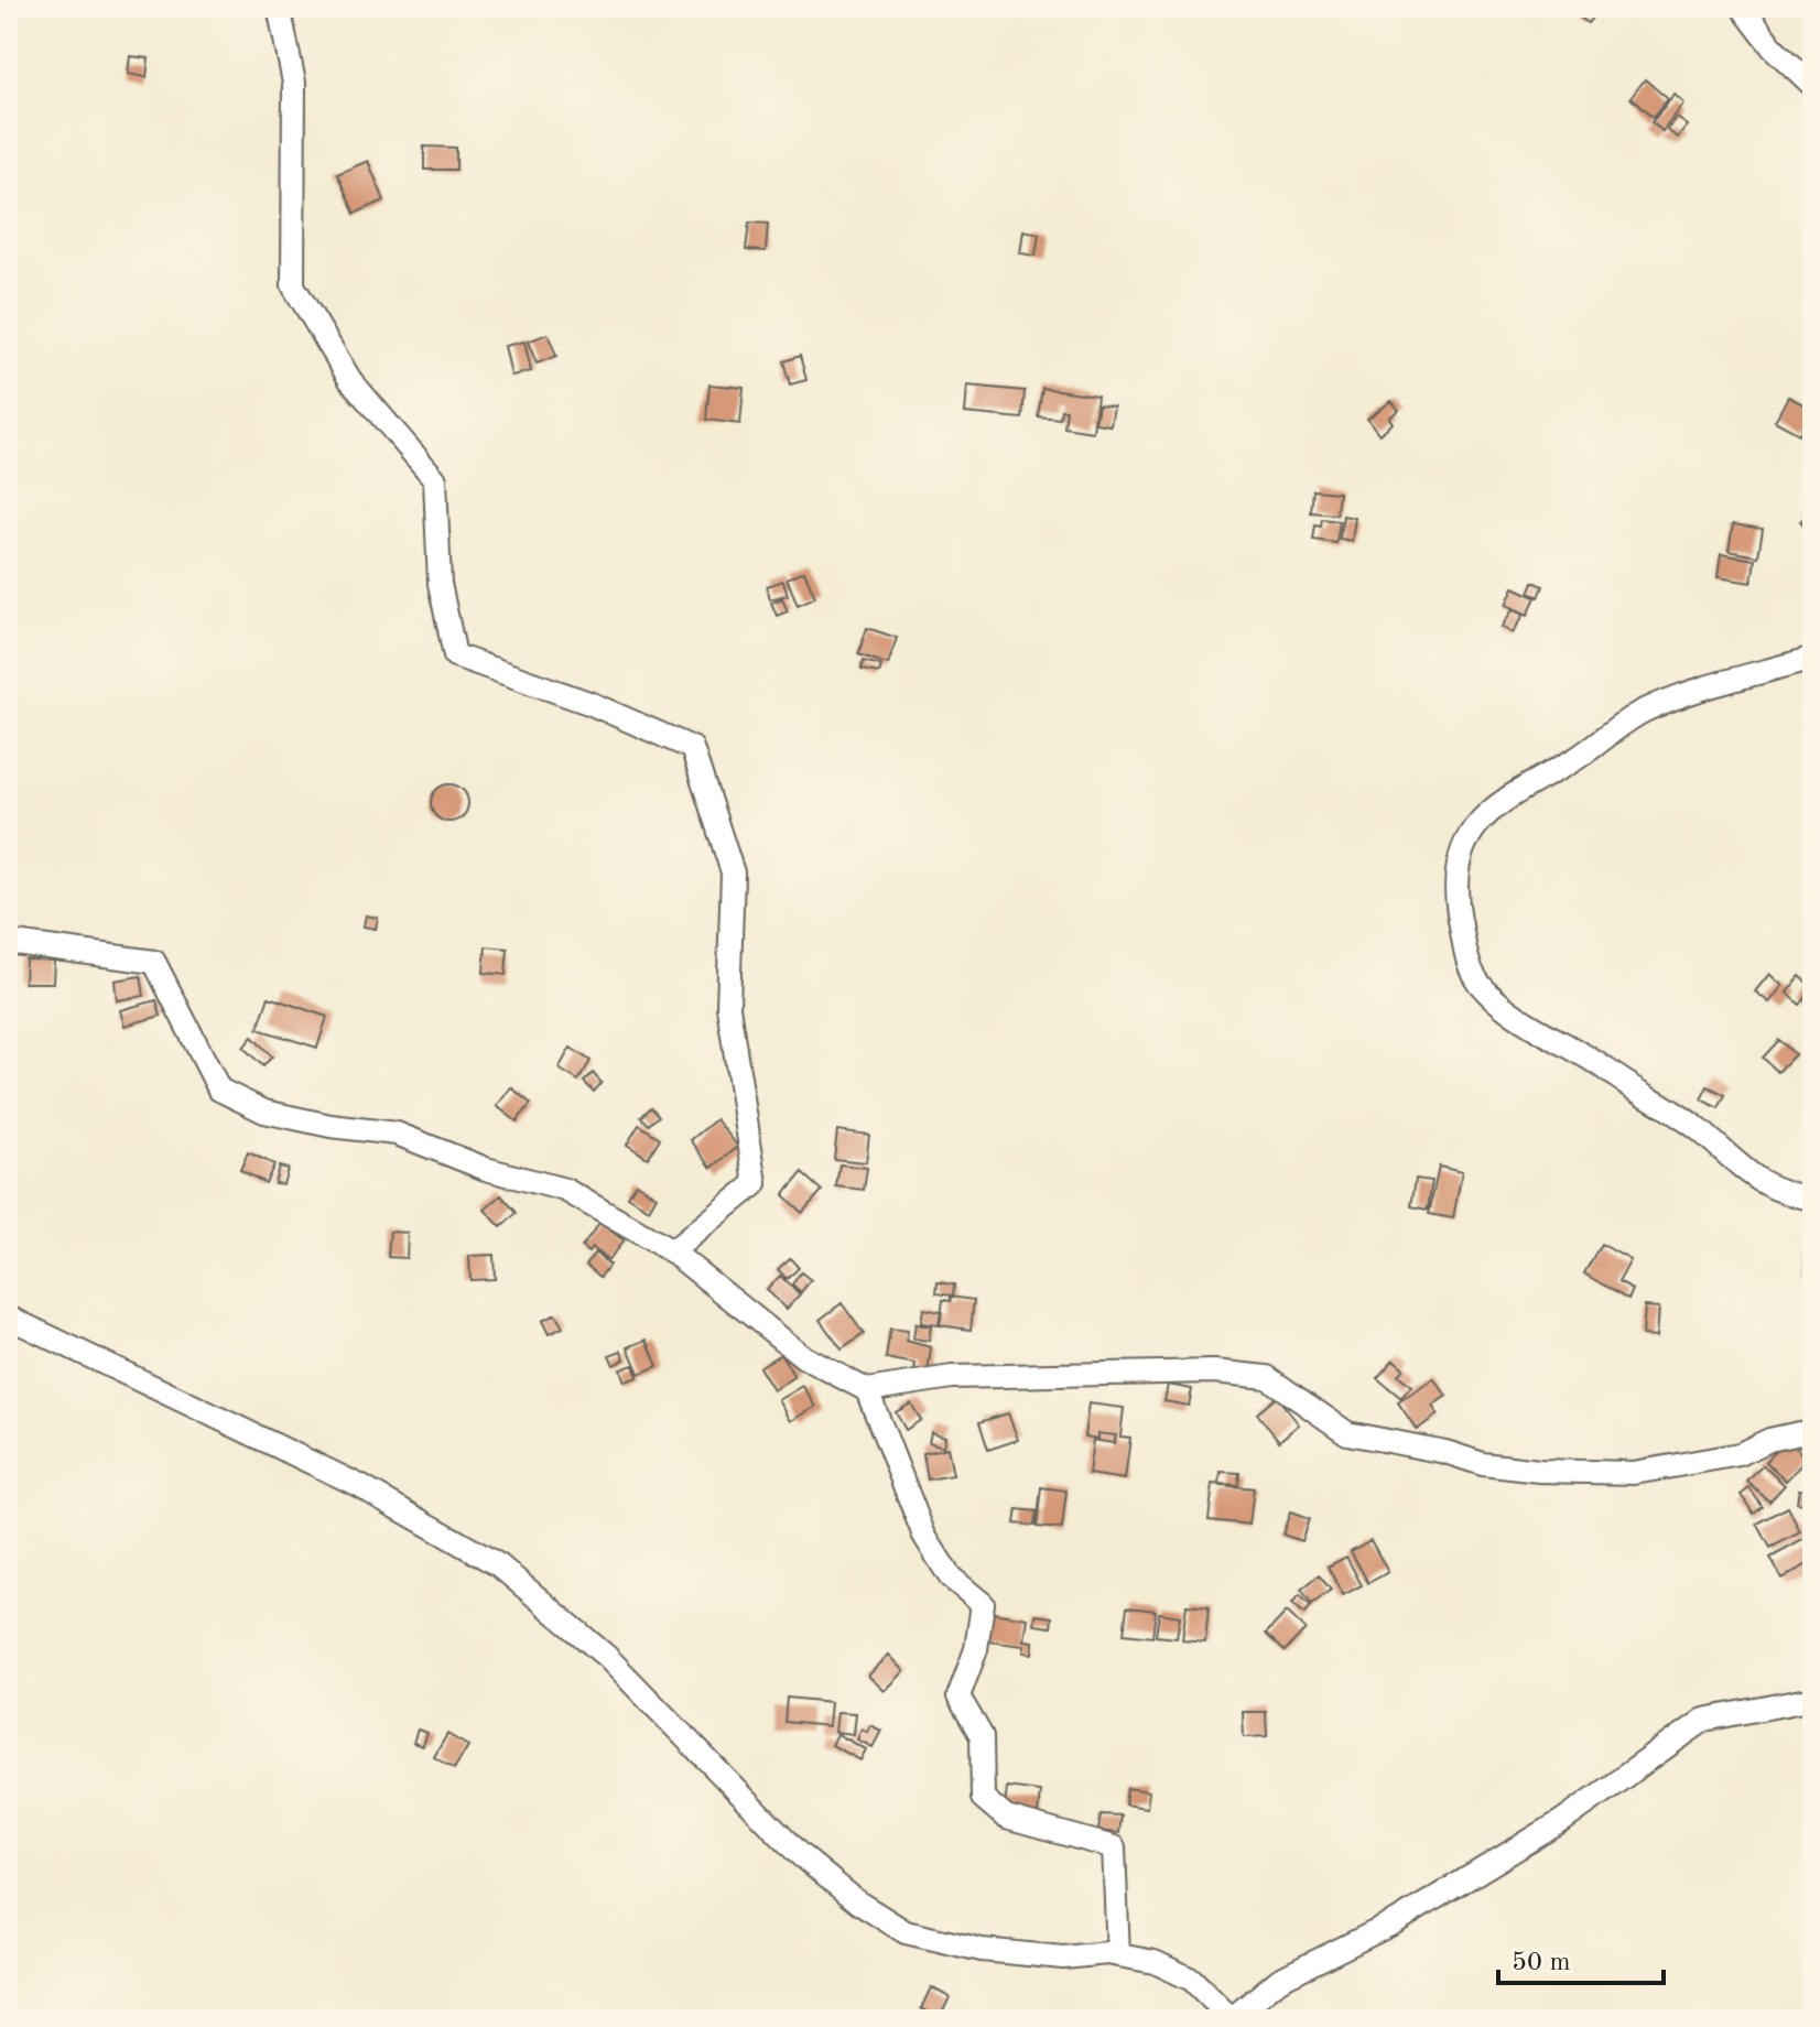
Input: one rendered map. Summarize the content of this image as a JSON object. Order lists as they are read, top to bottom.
{
  "scale_bar": "50 m"
}
